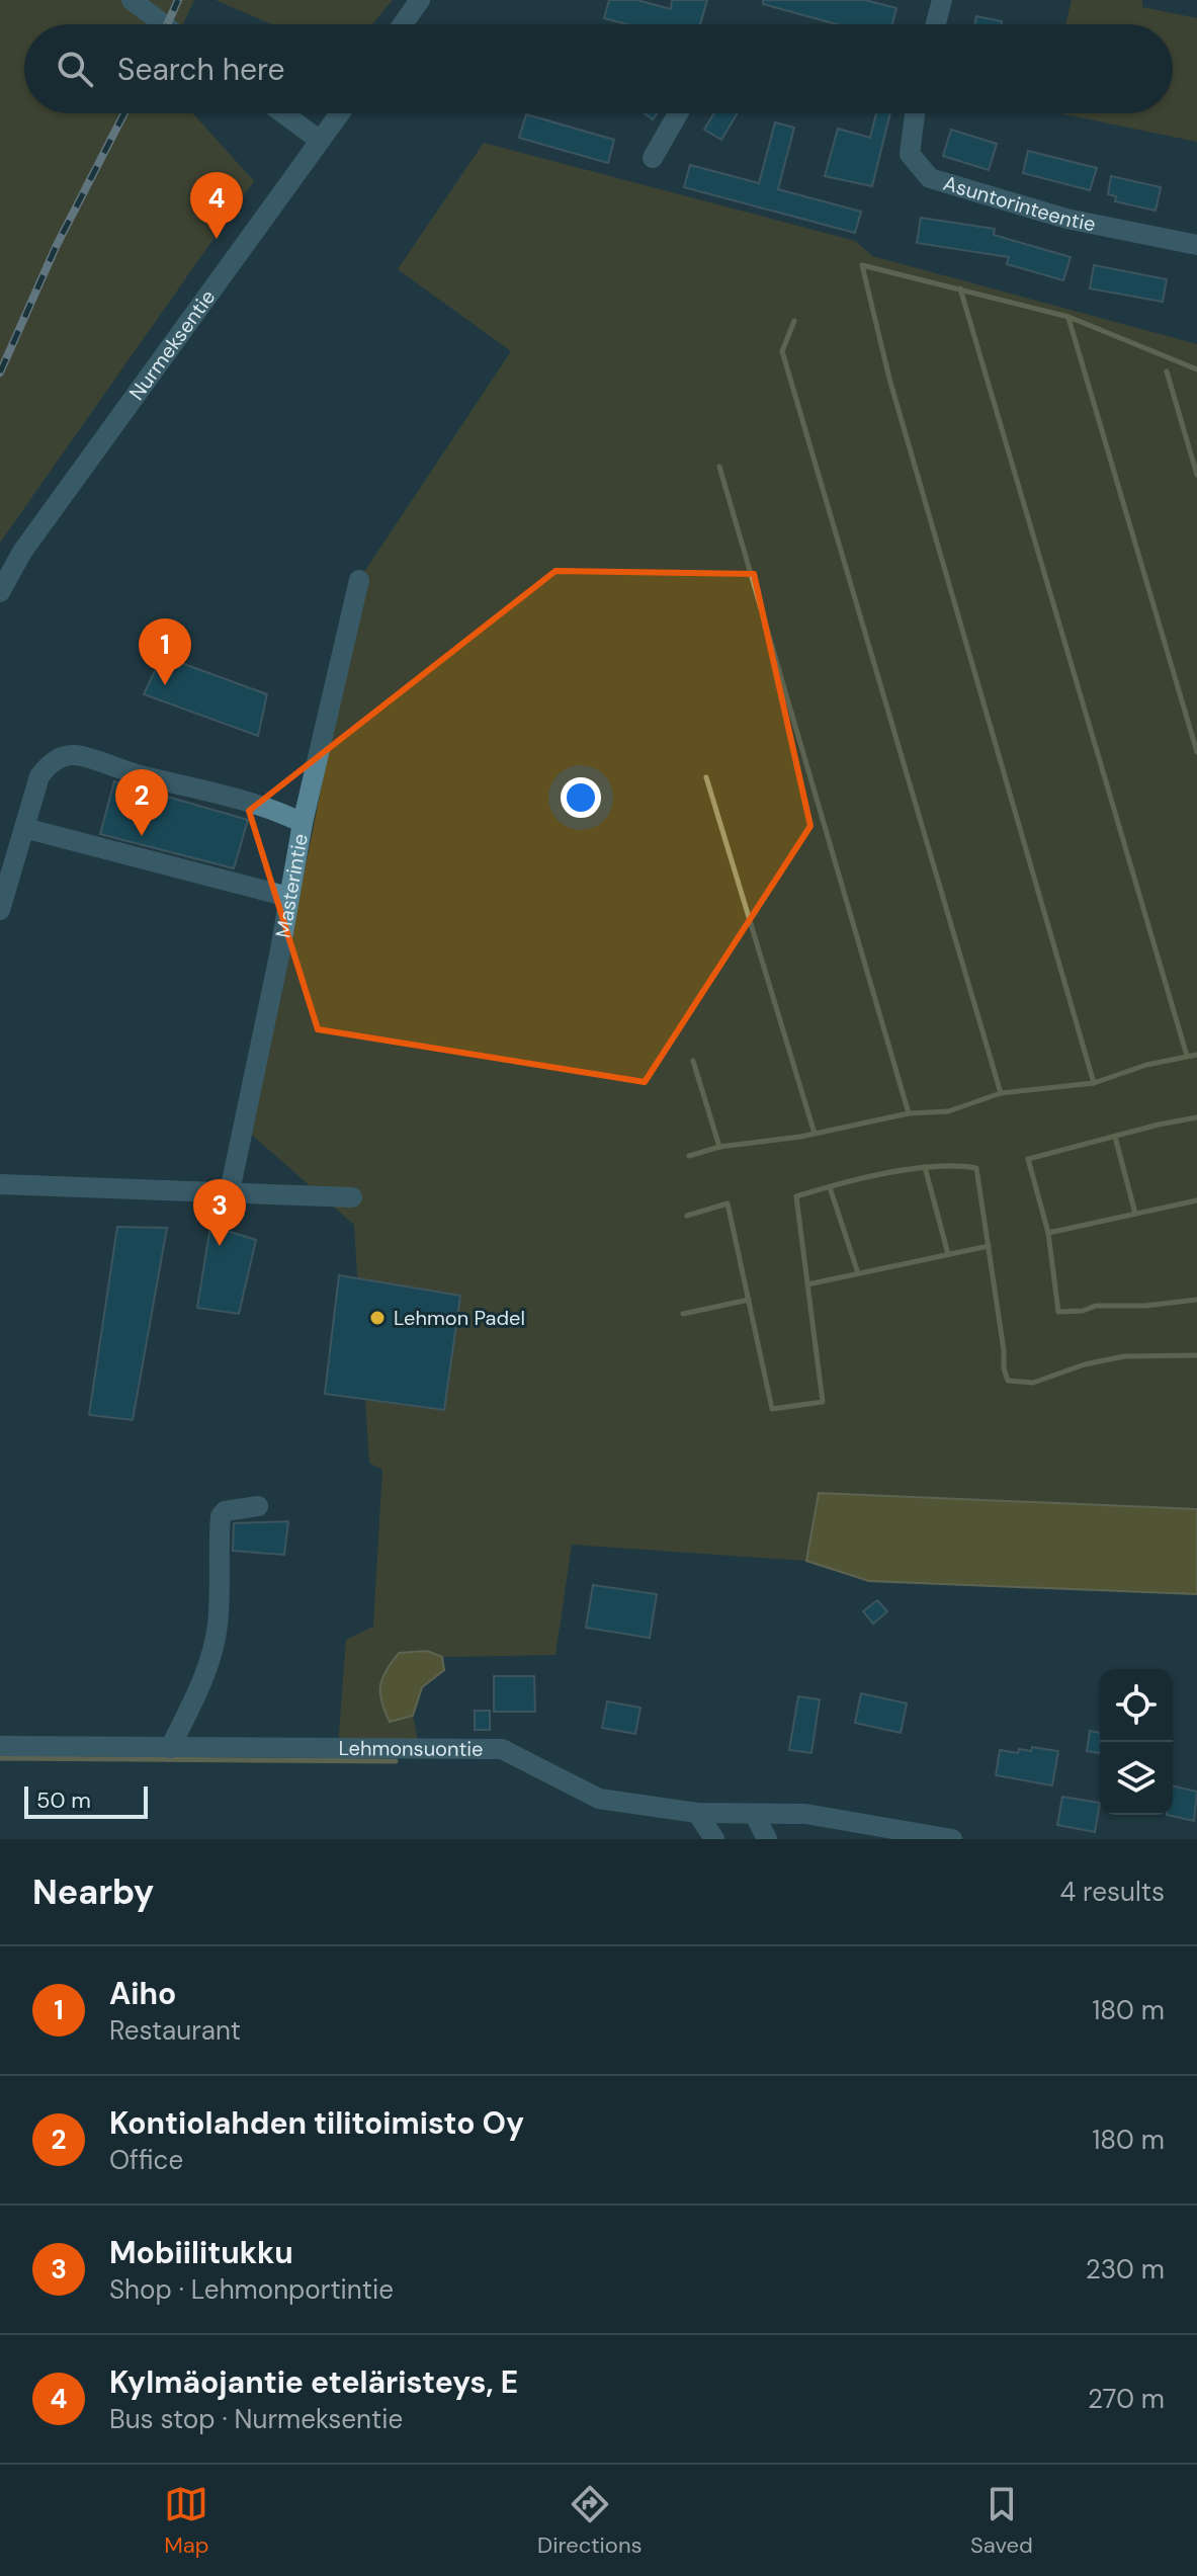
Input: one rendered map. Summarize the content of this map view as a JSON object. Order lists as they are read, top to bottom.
{
  "streets": {
    "street": [
      "Asuntorinteentie",
      "Nurmeksentie",
      "Masterintie",
      "Lehmonsuontie"
    ]
  },
  "places": ["Lehmon Padel"],
  "scale_bar": "50 m",
  "page": {
    "search": "Search here",
    "pins": [
      "4",
      "1",
      "2",
      "3"
    ],
    "scale": "50 m",
    "heading": ["Nearby", "4 results"],
    "list": [
      {
        "mark": "1",
        "name": "Aiho",
        "note": "Restaurant",
        "value": "180 m"
      },
      {
        "mark": "2",
        "name": "Kontiolahden tilitoimisto Oy",
        "note": "Office",
        "value": "180 m"
      },
      {
        "mark": "3",
        "name": "Mobiilitukku",
        "note": "Shop · Lehmonportintie",
        "value": "230 m"
      },
      {
        "mark": "4",
        "name": "Kylmäojantie eteläristeys, E",
        "note": "Bus stop · Nurmeksentie",
        "value": "270 m"
      }
    ],
    "nav": ["Map", "Directions", "Saved"]
  }
}
